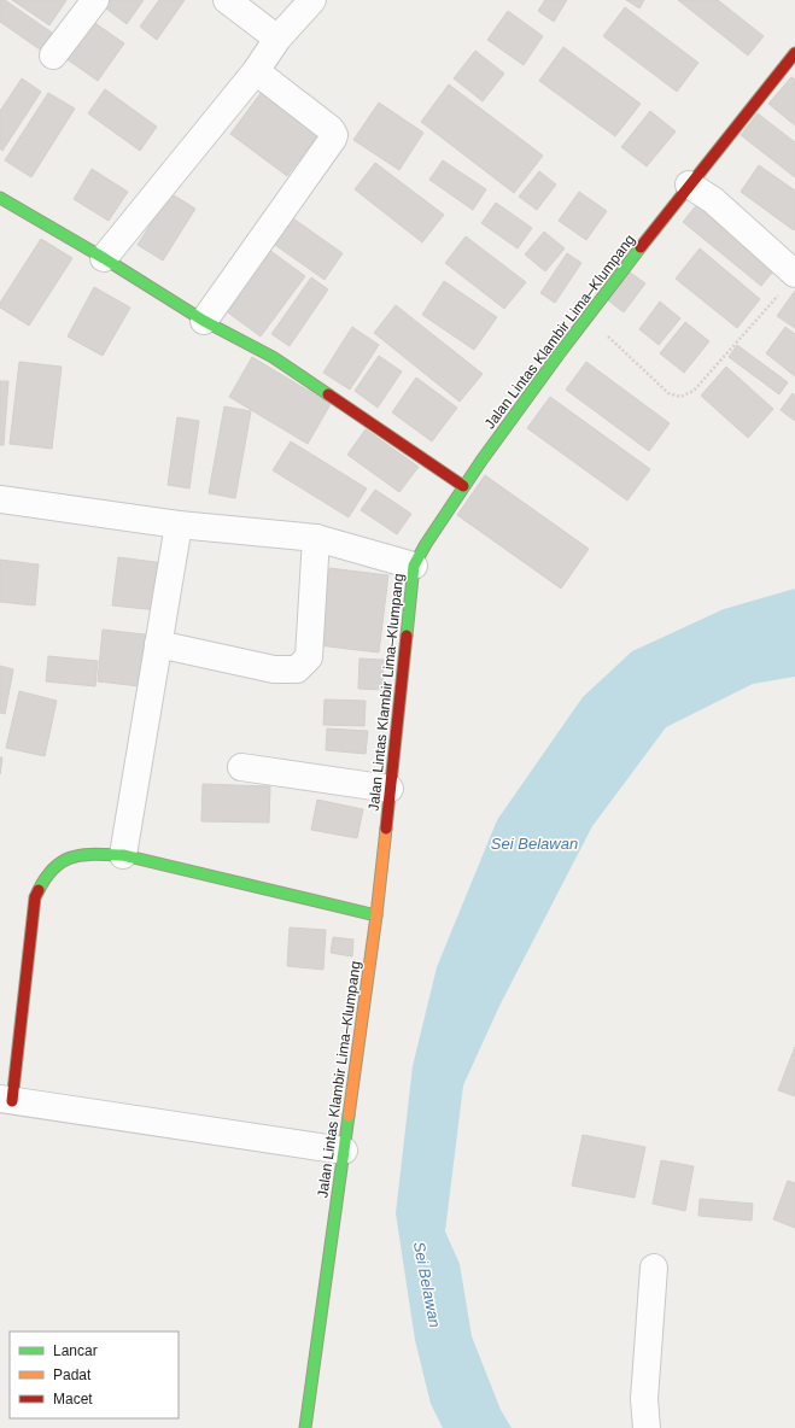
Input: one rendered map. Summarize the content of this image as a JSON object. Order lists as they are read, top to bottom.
{
  "streets": {
    "main road": ["Jalan Lintas Klambir Lima–Klumpang"]
  },
  "water": ["Sei Belawan"],
  "legend": ["Lancar", "Padat", "Macet"]
}
